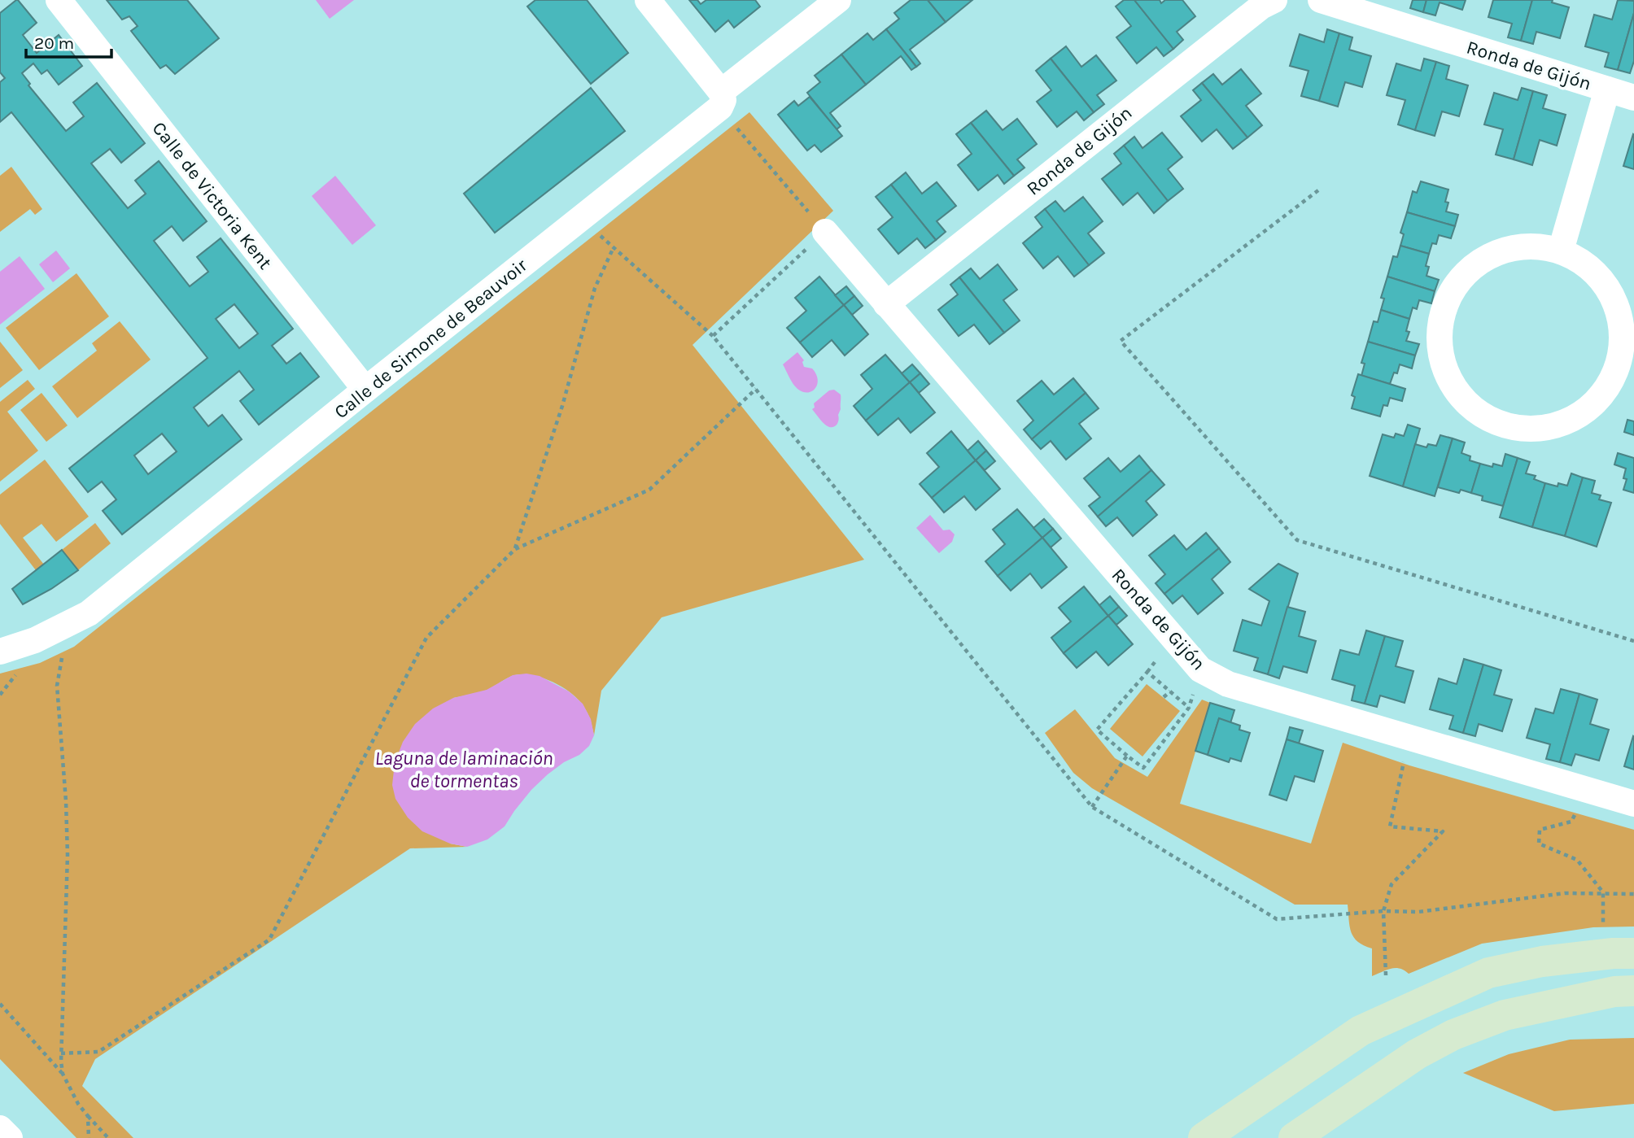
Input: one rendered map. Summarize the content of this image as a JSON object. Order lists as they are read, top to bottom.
{
  "streets": {
    "street": ["Ronda de Gijón", "Calle de Victoria Kent", "Calle de Simone de Beauvoir"]
  },
  "crossings": [
    ["Calle de Victoria Kent", "Calle de Simone de Beauvoir"]
  ],
  "water": ["Laguna de laminación de tormentas"],
  "scale_bar": "20 m"
}
